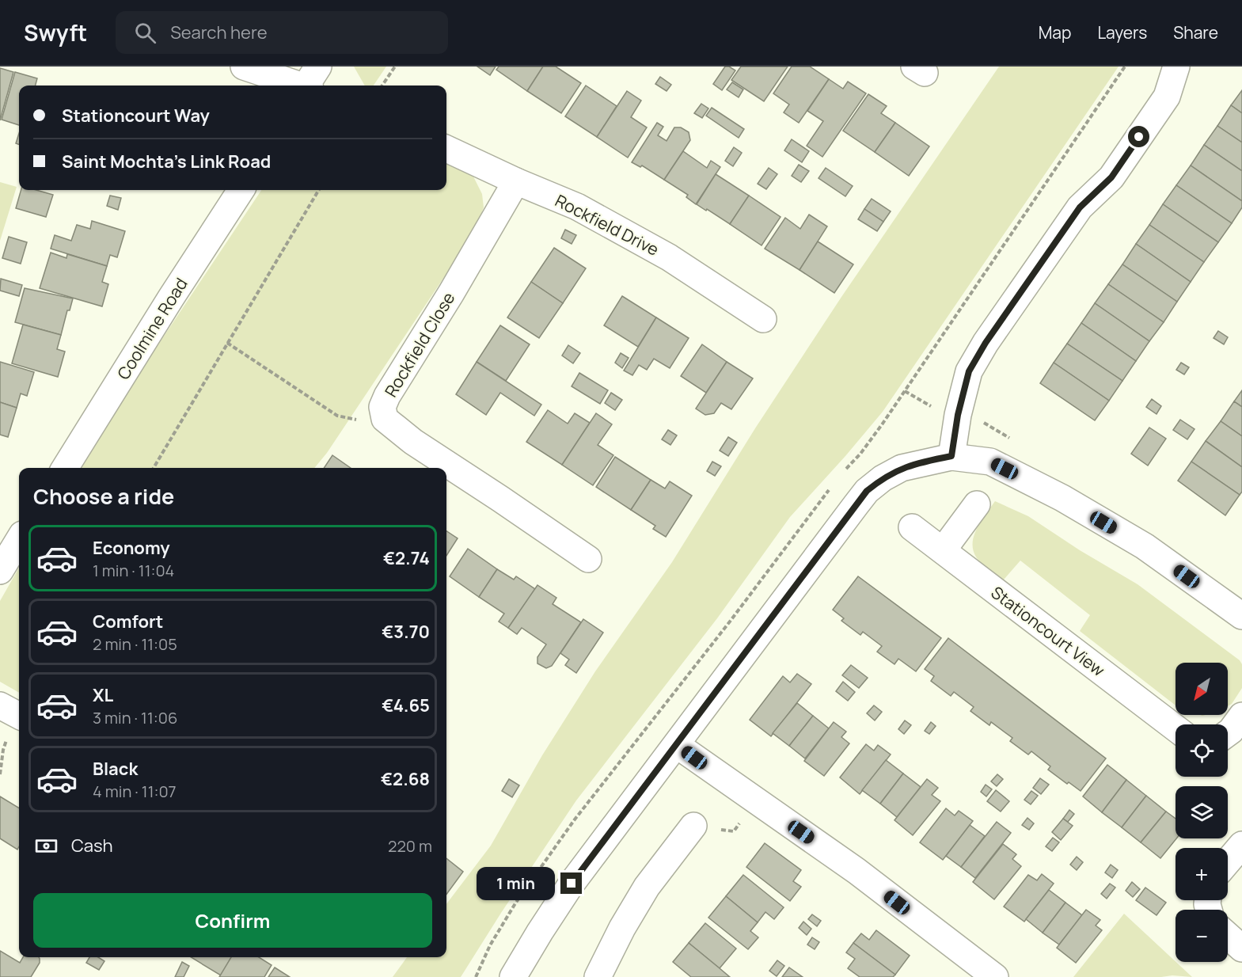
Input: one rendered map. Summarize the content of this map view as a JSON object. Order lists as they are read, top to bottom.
{
  "streets": {
    "street": [
      "Rockfield Drive",
      "Coolmine Road",
      "Rockfield Close",
      "Stationcourt View"
    ]
  },
  "crossings": [
    ["Rockfield Drive", "Rockfield Close"]
  ],
  "north": "bottom left",
  "page": {
    "header": "Swyft",
    "search": "Search here",
    "nav": ["Map", "Layers", "Share"],
    "banner": ["Stationcourt Way", "Saint Mochta's Link Road"],
    "heading": "Choose a ride",
    "list": [
      {
        "name": "Economy",
        "note": "1 min · 11:04",
        "value": "€2.74"
      },
      {
        "name": "Comfort",
        "note": "2 min · 11:05",
        "value": "€3.70"
      },
      {
        "name": "XL",
        "note": "3 min · 11:06",
        "value": "€4.65"
      },
      {
        "name": "Black",
        "note": "4 min · 11:07",
        "value": "€2.68"
      }
    ],
    "map_buttons": ["+", "−"],
    "pay": ["Cash", "220 m"],
    "bubble": "1 min",
    "buttons": "Confirm"
  }
}
